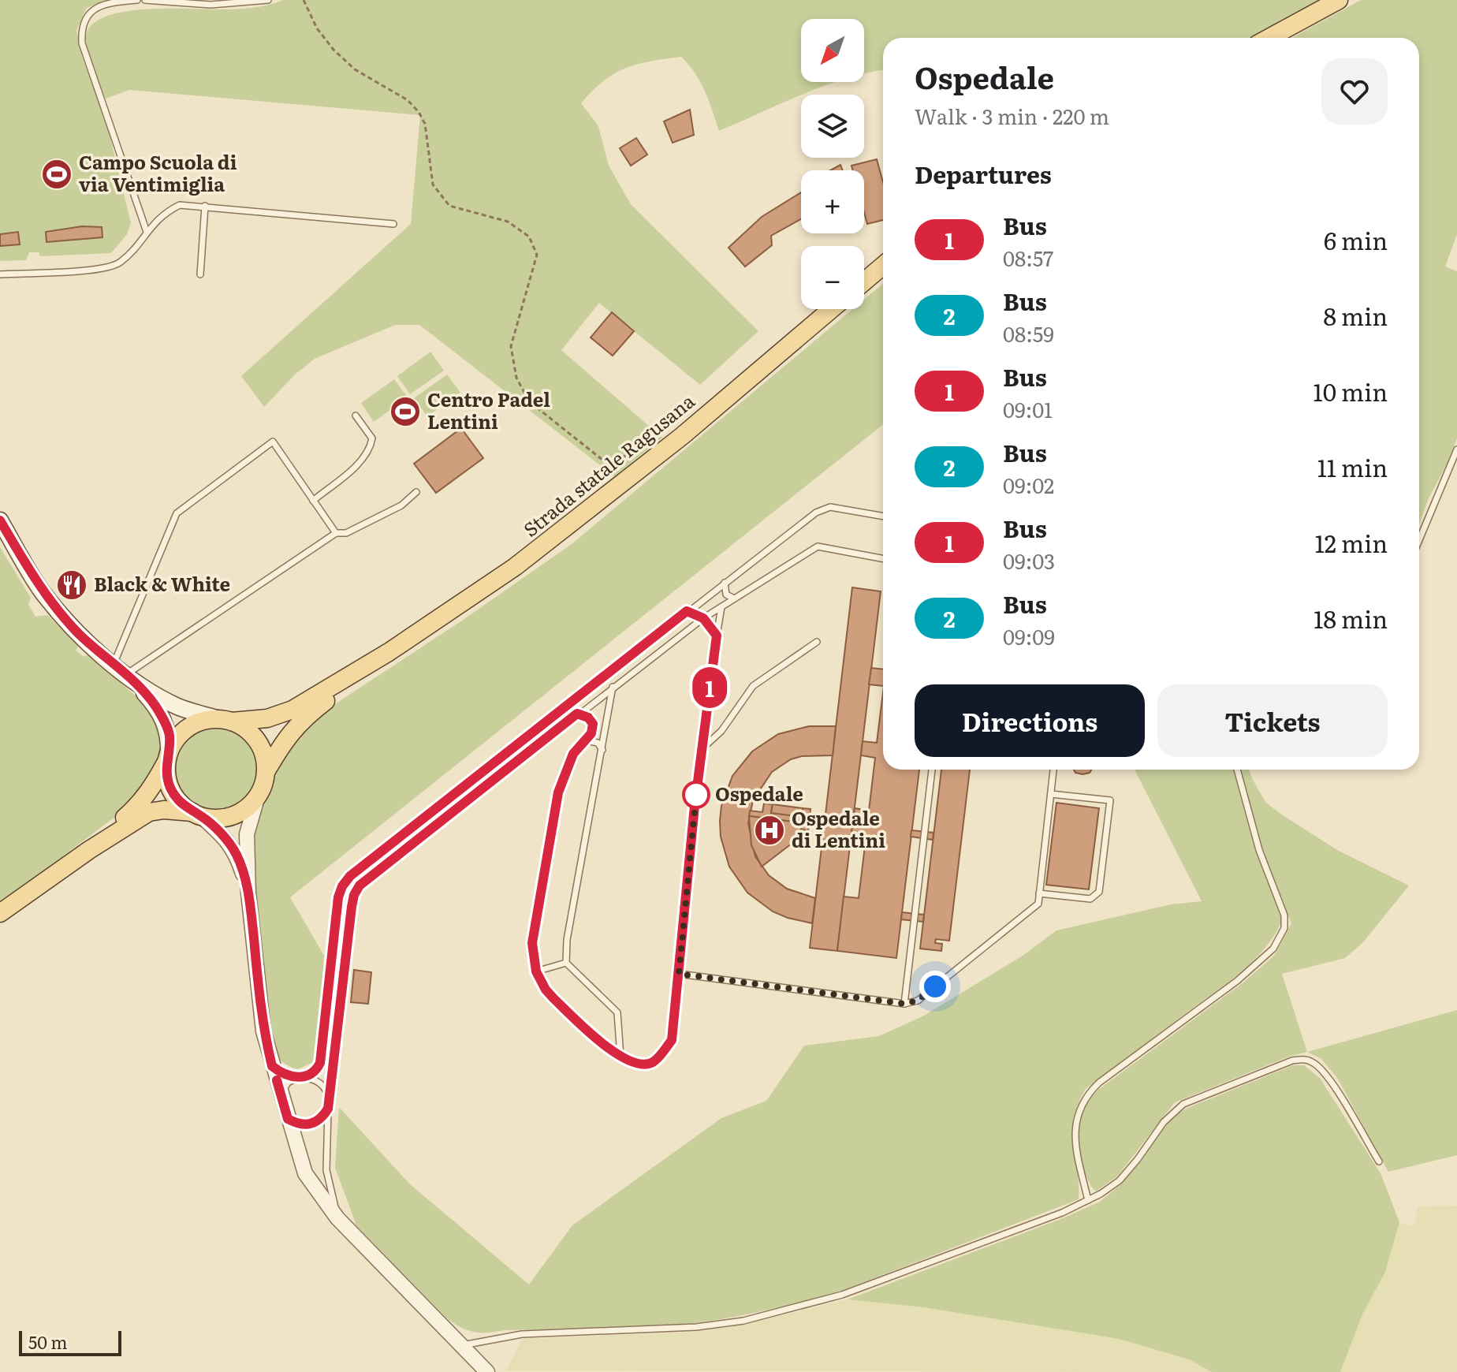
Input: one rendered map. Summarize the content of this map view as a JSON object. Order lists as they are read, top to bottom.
{
  "streets": {
    "main road": ["Strada statale Ragusana"]
  },
  "places": {
    "sports": ["Campo Scuola di via Ventimiglia", "Centro Padel Lentini"],
    "restaurant": ["Black & White"],
    "other": ["Ospedale"],
    "hospital": ["Ospedale di Lentini"]
  },
  "lines": ["bus line 1"],
  "scale_bar": "50 m",
  "north": "bottom left",
  "page": {
    "on_map": "1",
    "map_buttons": ["+", "−"],
    "heading": [
      ["Ospedale", "Walk · 3 min · 220 m"],
      "Departures"
    ],
    "list": [
      {
        "mark": "1",
        "name": "Bus",
        "note": "08:57",
        "value": "6 min"
      },
      {
        "mark": "2",
        "name": "Bus",
        "note": "08:59",
        "value": "8 min"
      },
      {
        "mark": "1",
        "name": "Bus",
        "note": "09:01",
        "value": "10 min"
      },
      {
        "mark": "2",
        "name": "Bus",
        "note": "09:02",
        "value": "11 min"
      },
      {
        "mark": "1",
        "name": "Bus",
        "note": "09:03",
        "value": "12 min"
      },
      {
        "mark": "2",
        "name": "Bus",
        "note": "09:09",
        "value": "18 min"
      }
    ],
    "buttons": ["Directions", "Tickets"],
    "scale": "50 m"
  }
}
